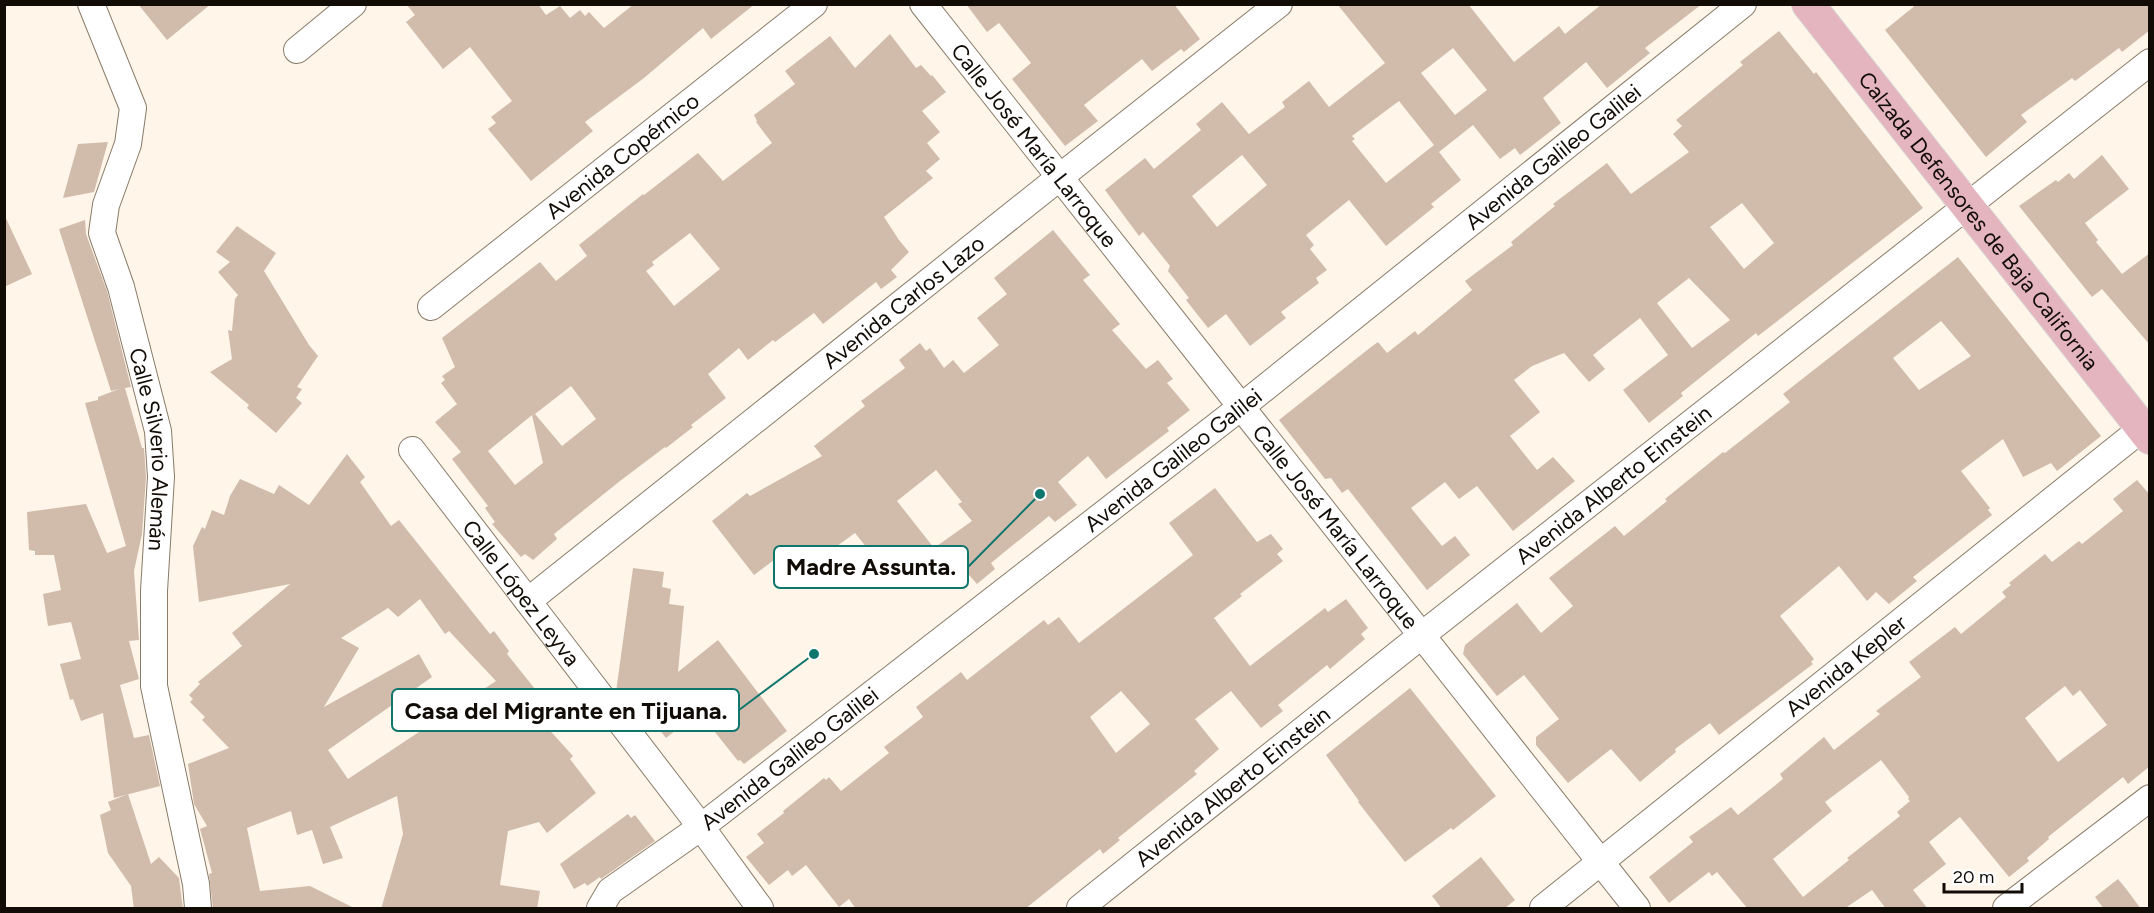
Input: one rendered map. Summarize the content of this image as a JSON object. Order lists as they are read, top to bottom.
{
  "streets": {
    "main road": ["Calzada Defensores de Baja California"],
    "street": [
      "Calle José María Larroque",
      "Avenida Copérnico",
      "Avenida Galileo Galilei",
      "Avenida Carlos Lazo",
      "Calle Silverio Alemán",
      "Avenida Alberto Einstein",
      "Calle López Leyva",
      "Avenida Kepler"
    ]
  },
  "crossings": [
    ["Calle José María Larroque", "Avenida Galileo Galilei"],
    ["Calle José María Larroque", "Avenida Carlos Lazo"],
    ["Calle José María Larroque", "Avenida Alberto Einstein"],
    ["Calle José María Larroque", "Avenida Kepler"],
    ["Avenida Galileo Galilei", "Calle López Leyva"],
    ["Calzada Defensores de Baja California", "Avenida Alberto Einstein"],
    ["Calzada Defensores de Baja California", "Avenida Kepler"],
    ["Avenida Carlos Lazo", "Calle López Leyva"]
  ],
  "places": ["Madre Assunta.", "Casa del Migrante en Tijuana."],
  "scale_bar": "20 m"
}
